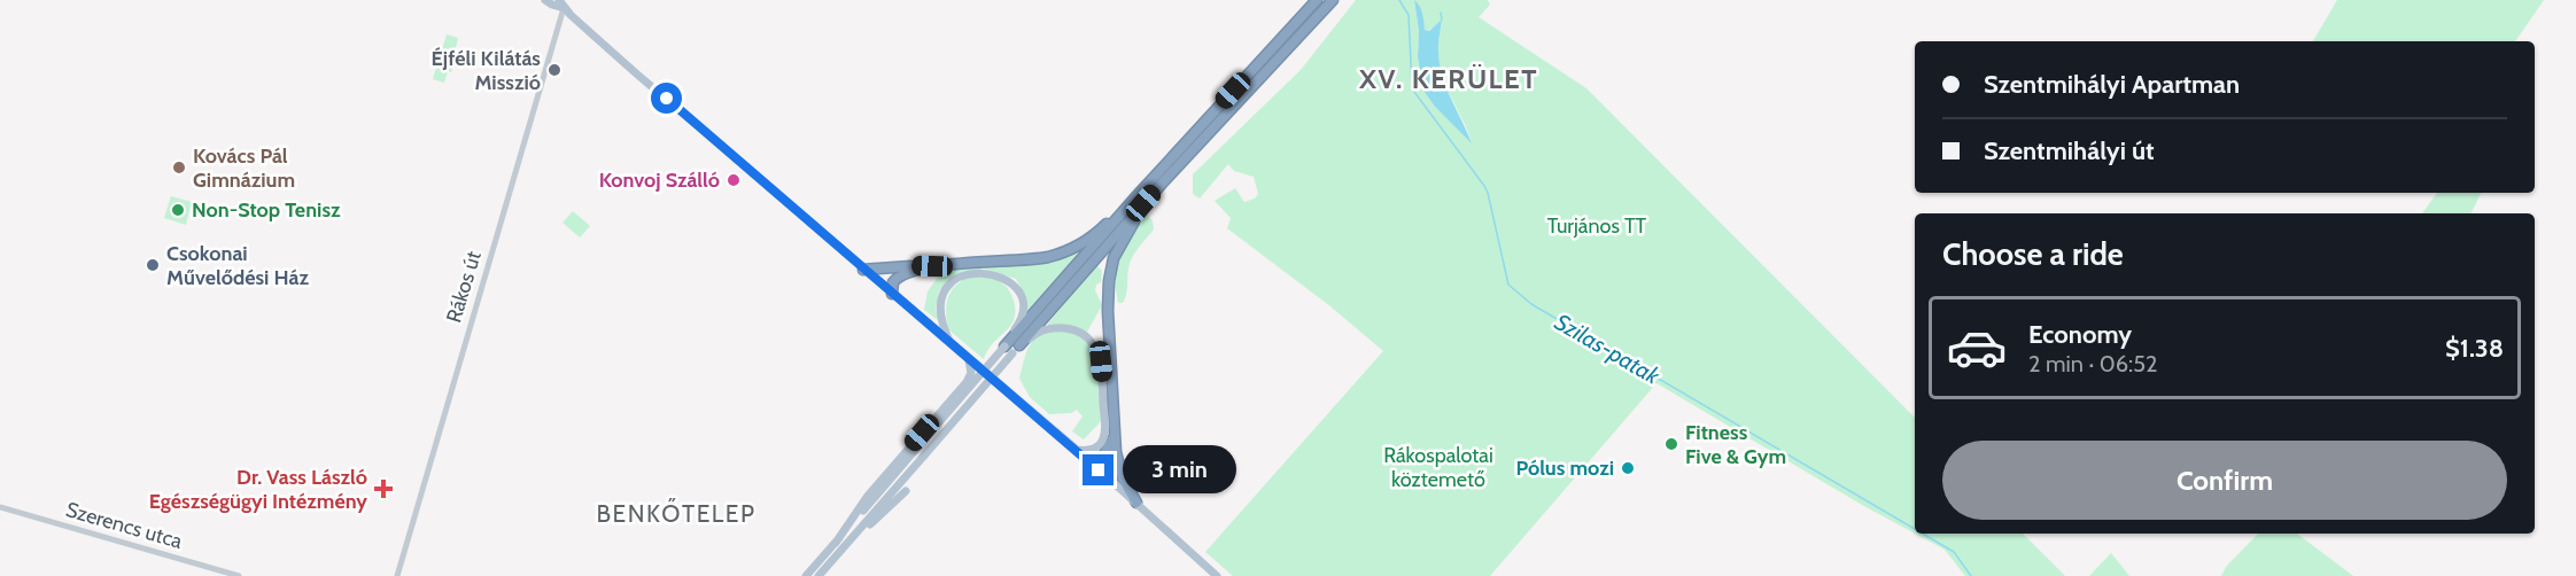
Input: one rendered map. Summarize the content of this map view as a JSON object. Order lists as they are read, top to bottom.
{
  "streets": {
    "street": ["Rákos út", "Szerencs utca"]
  },
  "districts": ["XV. KERÜLET", "BENKŐTELEP"],
  "water": ["Szilas-patak"],
  "parks": ["Turjános TT", "Rákospalotai köztemető"],
  "places": {
    "other": [
      "Éjféli Kilátás Misszió",
      "Kovács Pál Gimnázium",
      "Konvoj Szálló",
      "Non-Stop Tenisz",
      "Csokonai Művelődési Ház",
      "Fitness Five & Gym",
      "Pólus mozi"
    ],
    "health": ["Dr. Vass László Egészségügyi Intézmény"]
  },
  "page": {
    "banner": ["Szentmihályi Apartman", "Szentmihályi út"],
    "heading": "Choose a ride",
    "list": [
      {
        "name": "Economy",
        "note": "2 min · 06:52",
        "value": "$1.38"
      }
    ],
    "buttons": "Confirm",
    "bubble": "3 min"
  }
}
